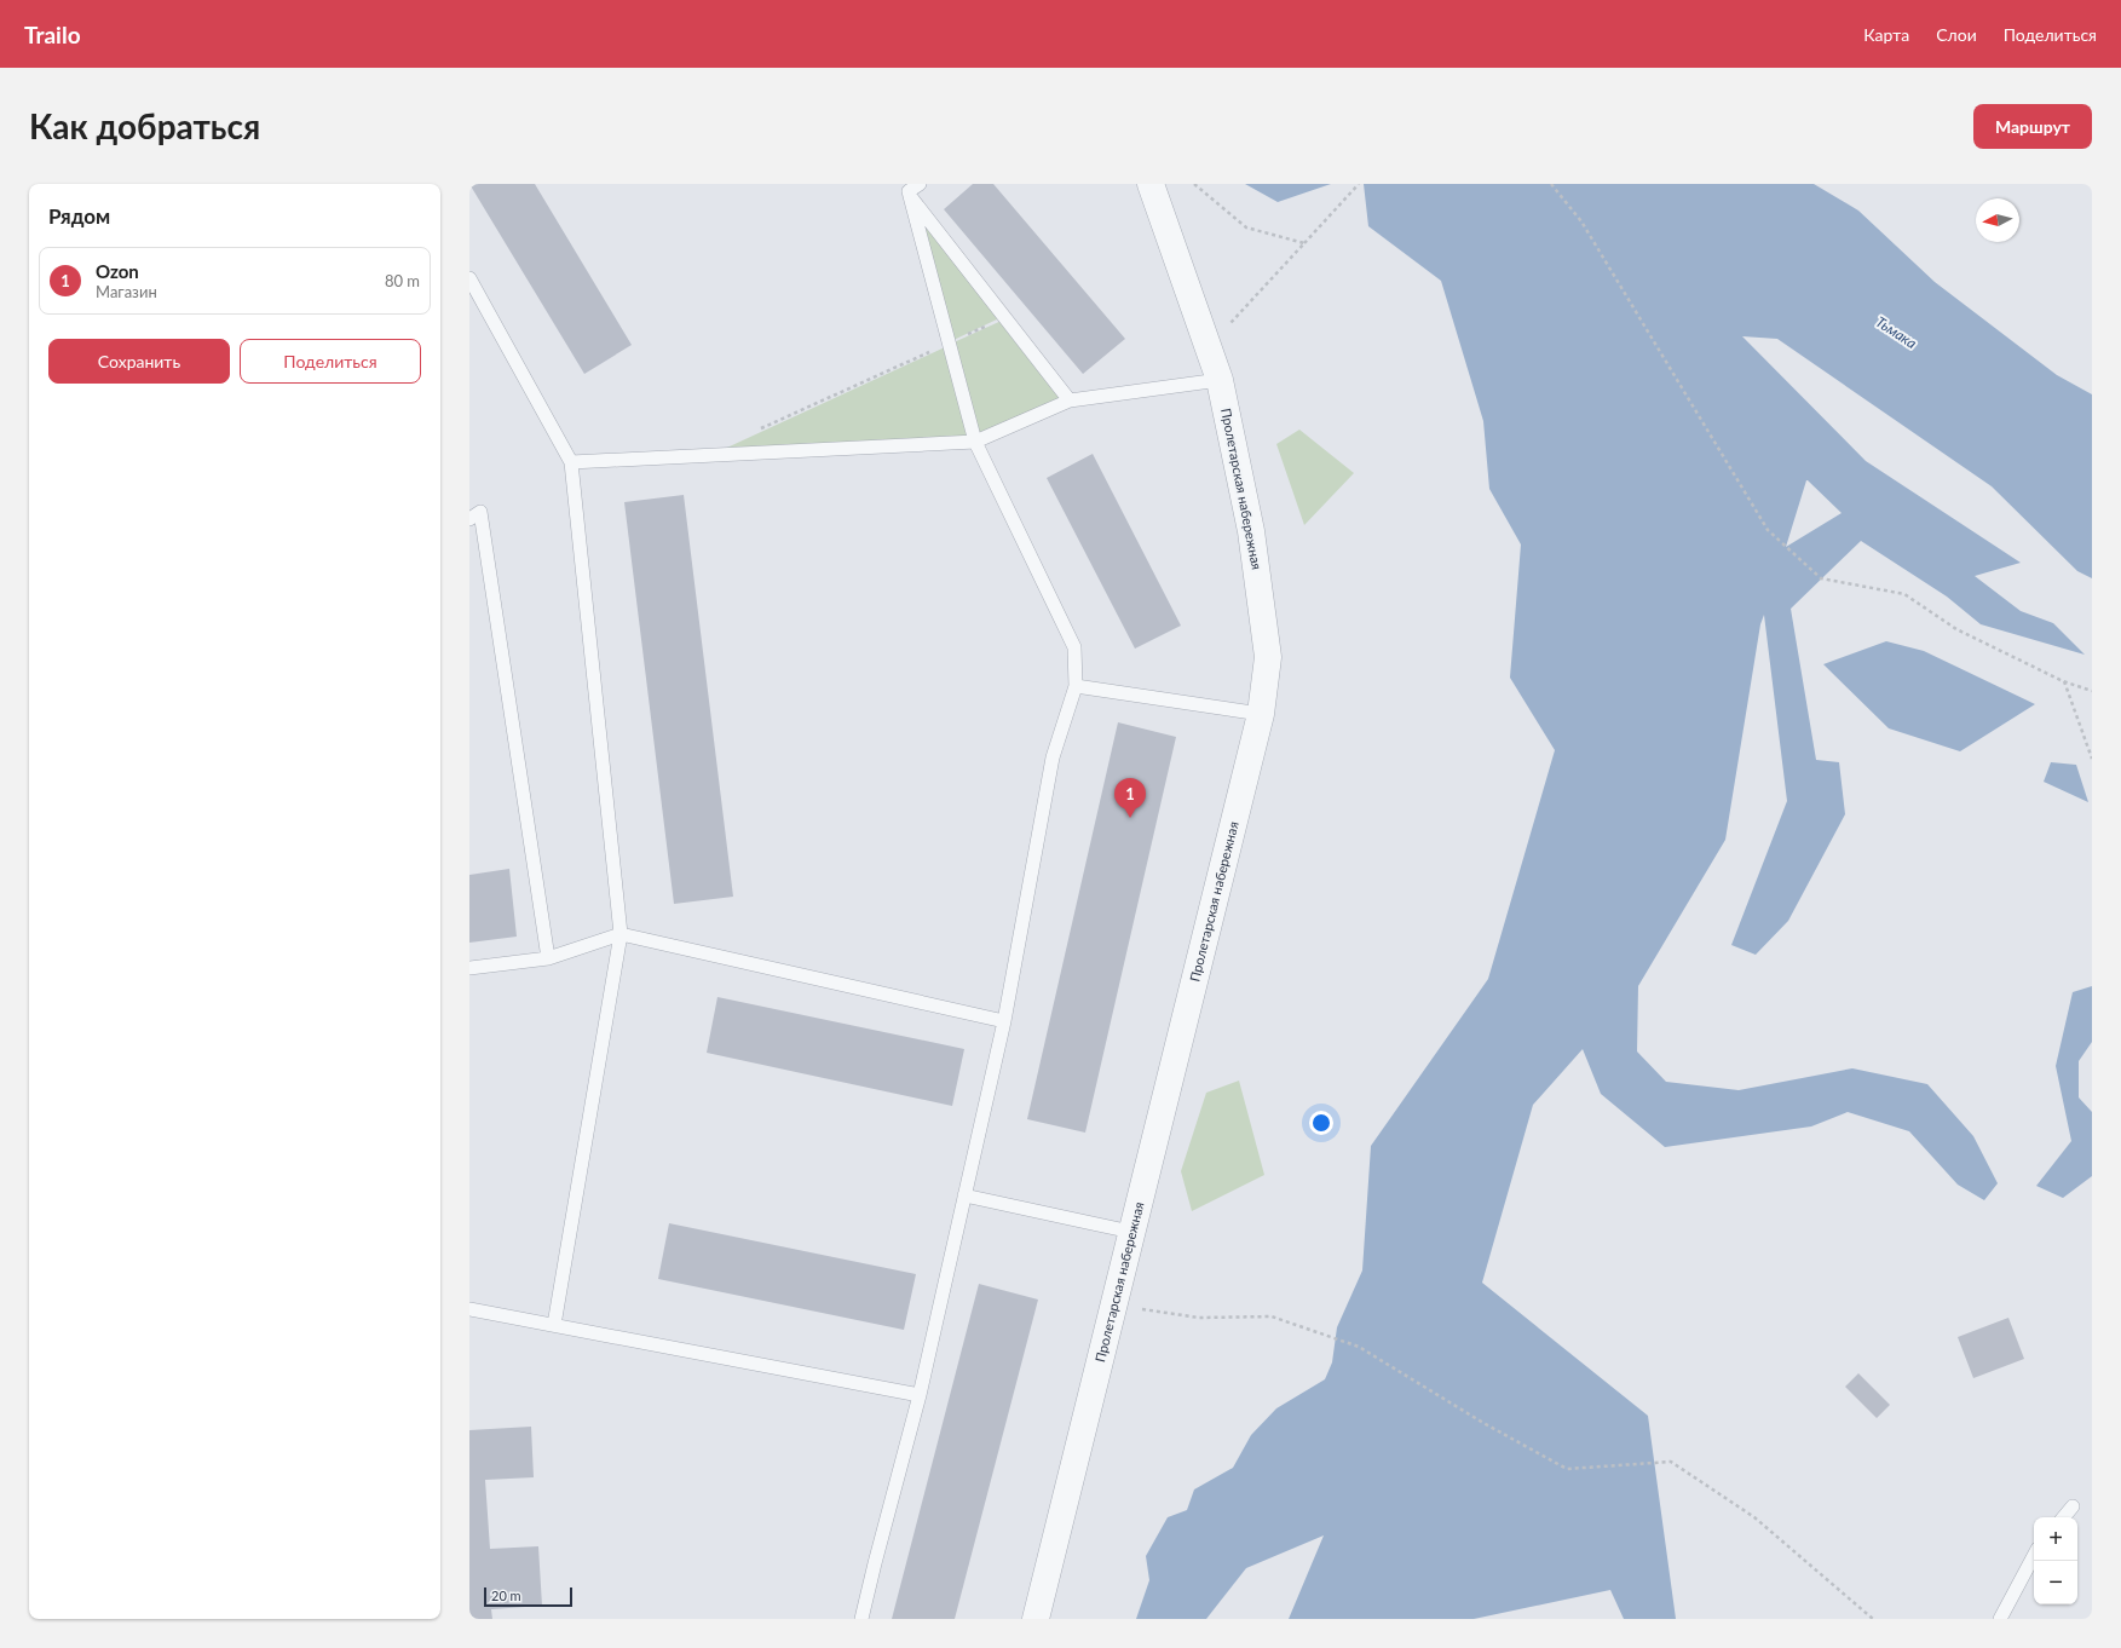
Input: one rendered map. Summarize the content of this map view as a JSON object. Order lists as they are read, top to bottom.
{
  "streets": {
    "street": ["Пролетарская набережная"]
  },
  "water": ["Тьмака"],
  "scale_bar": "20 m",
  "north": "left",
  "page": {
    "header": "Trailo",
    "nav": ["Карта", "Слои", "Поделиться"],
    "buttons": [
      "Маршрут",
      ["Сохранить", "Поделиться"]
    ],
    "title": "Как добраться",
    "heading": "Рядом",
    "list": [
      {
        "mark": "1",
        "name": "Ozon",
        "note": "Магазин",
        "value": "80 m"
      }
    ],
    "pins": "1",
    "map_buttons": ["+", "−"],
    "scale": "20 m"
  }
}
